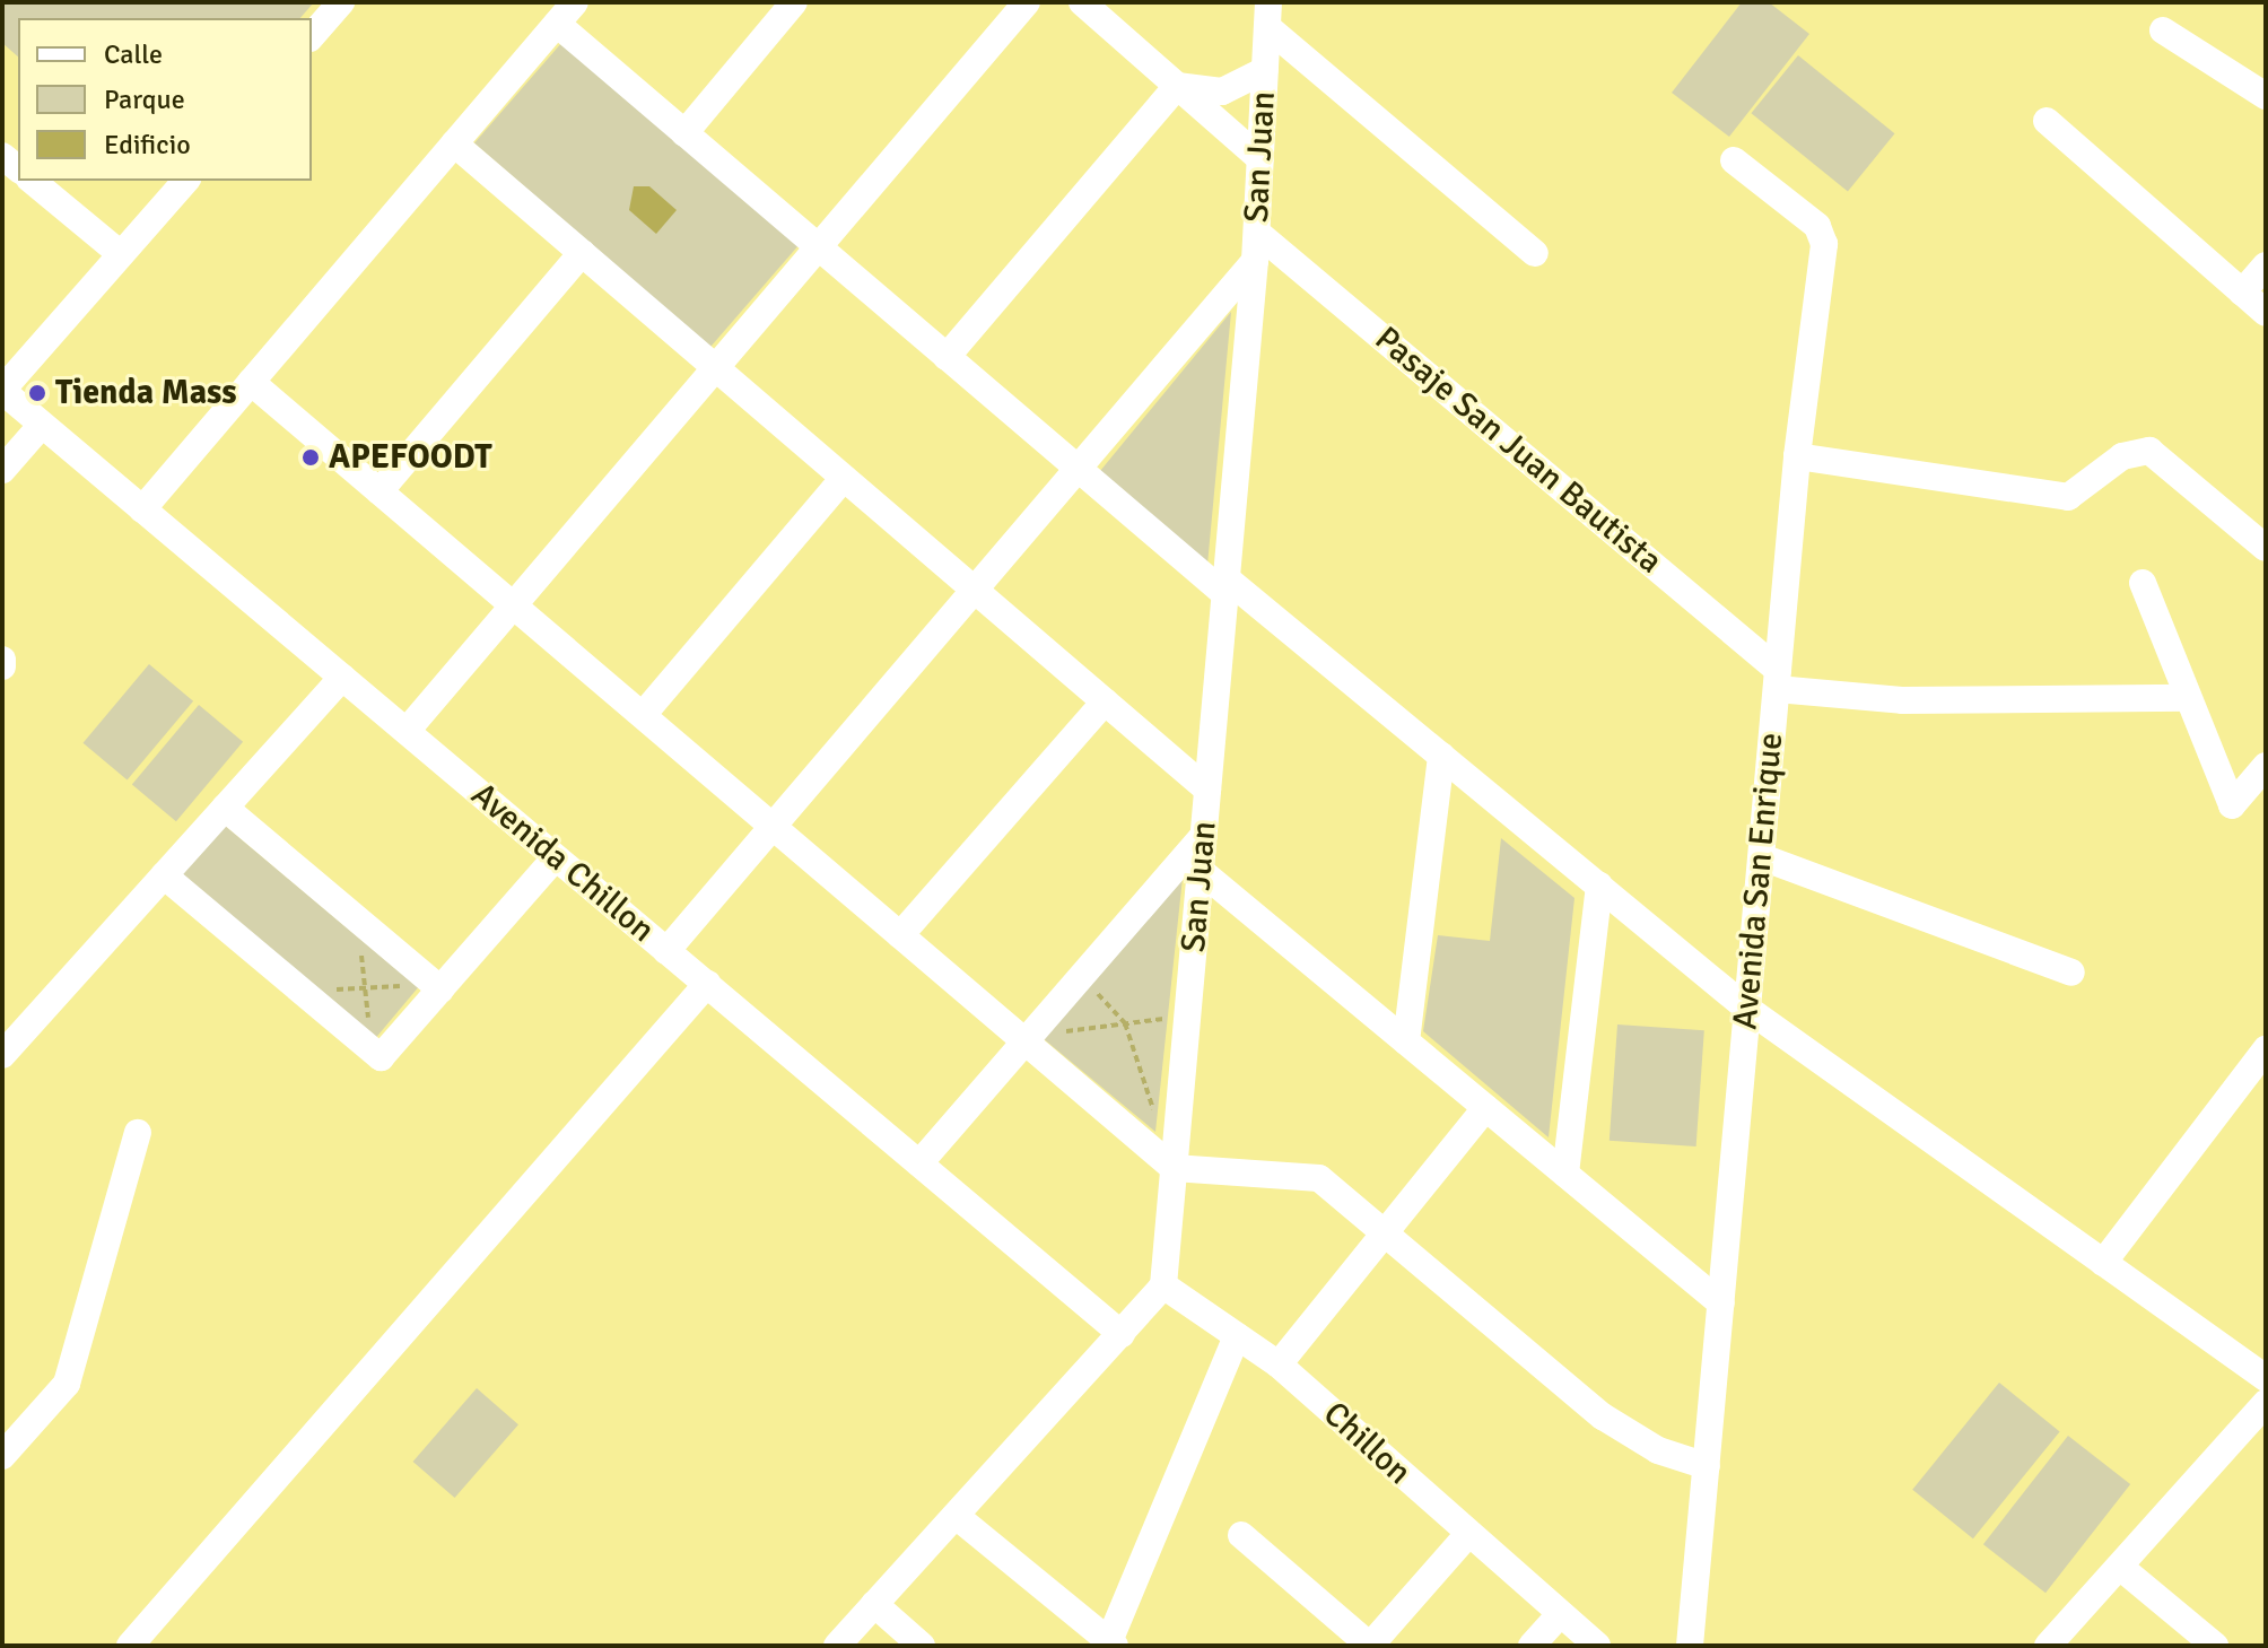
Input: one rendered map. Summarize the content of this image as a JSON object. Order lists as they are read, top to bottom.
{
  "streets": {
    "street": [
      "San Juan",
      "Pasaje San Juan Bautista",
      "Avenida Chillon",
      "Avenida San Enrique",
      "Chillon"
    ]
  },
  "crossings": [
    ["San Juan", "Pasaje San Juan Bautista"],
    ["San Juan", "Chillon"],
    ["Pasaje San Juan Bautista", "Avenida San Enrique"]
  ],
  "places": ["Tienda Mass", "APEFOODT"],
  "legend": ["Calle", "Parque", "Edificio"]
}
